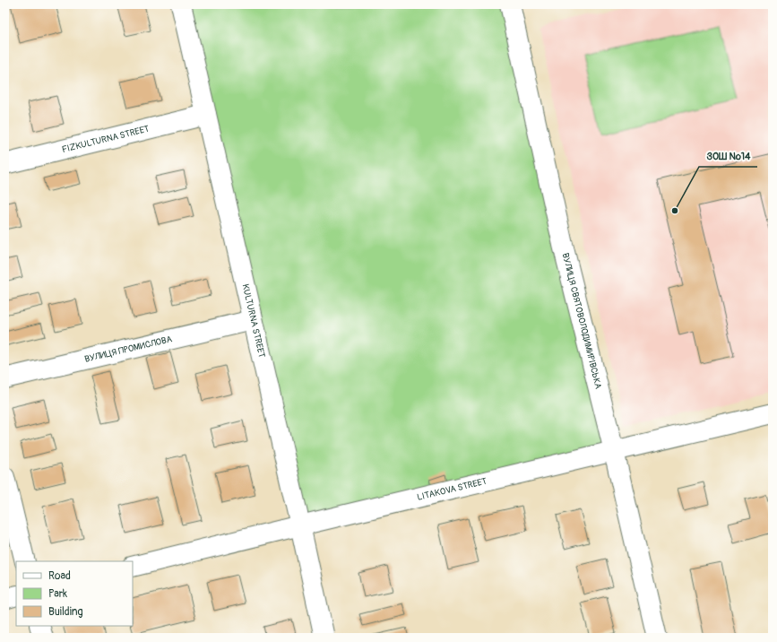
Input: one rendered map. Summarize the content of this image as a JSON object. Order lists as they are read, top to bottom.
{
  "streets": {
    "street": [
      "FIZKULTURNA STREET",
      "KULTURNA STREET",
      "ВУЛИЦЯ СВЯТОВОЛОДИМИРІВСЬКА",
      "ВУЛИЦЯ ПРОМИСЛОВА",
      "LITAKOVA STREET"
    ]
  },
  "crossings": [
    ["FIZKULTURNA STREET", "KULTURNA STREET"],
    ["KULTURNA STREET", "ВУЛИЦЯ ПРОМИСЛОВА"],
    ["KULTURNA STREET", "LITAKOVA STREET"],
    ["ВУЛИЦЯ СВЯТОВОЛОДИМИРІВСЬКА", "LITAKOVA STREET"]
  ],
  "places": ["ЗОШ №14"],
  "legend": ["Road", "Park", "Building"]
}
